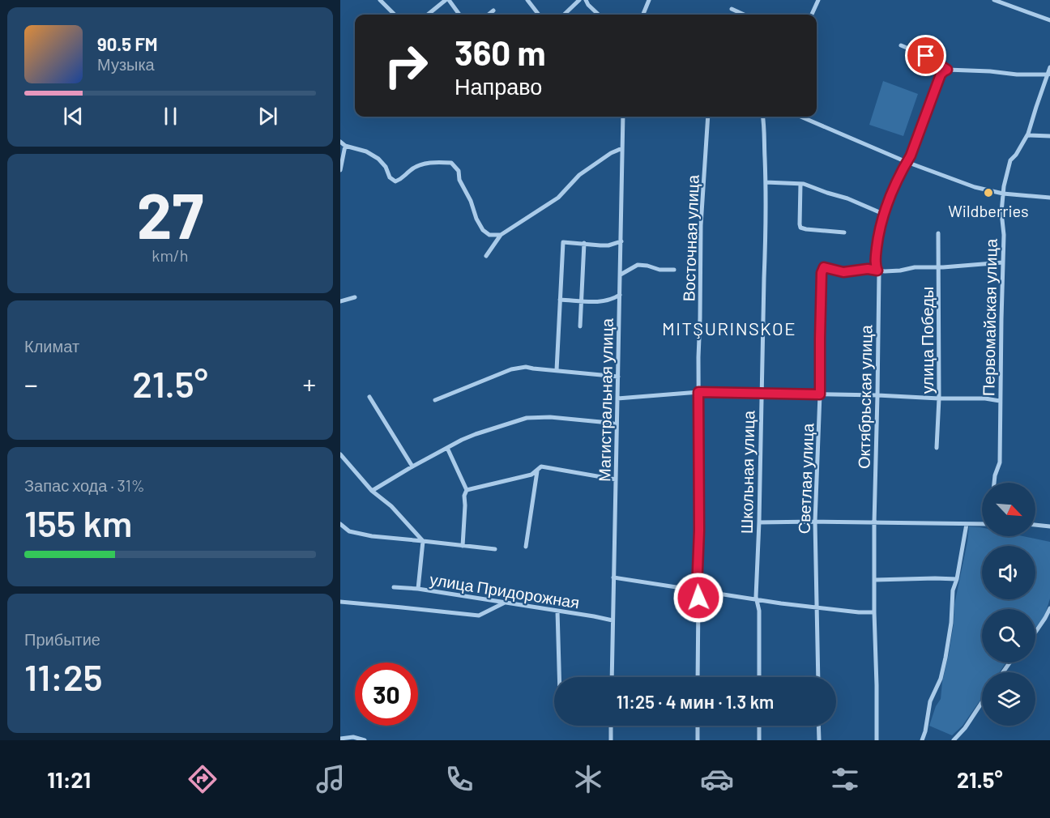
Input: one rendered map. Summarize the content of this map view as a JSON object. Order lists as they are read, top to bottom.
{
  "streets": {
    "street": [
      "Восточная улица",
      "Первомайская улица",
      "улица Победы",
      "Октябрьская улица",
      "Магистральная улица",
      "Школьная улица",
      "Светлая улица",
      "улица Придорожная"
    ]
  },
  "crossings": [
    ["Октябрьская улица", "Светлая улица"],
    ["Магистральная улица", "улица Придорожная"]
  ],
  "districts": ["MITŞURINSKOE"],
  "places": ["Wildberries"],
  "north": "bottom right",
  "page": {
    "turn": ["360 m", "Направо"],
    "song": ["90.5 FM", "Музыка"],
    "tile": [
      ["27", "km/h"],
      "Климат",
      ["Запас хода · 31%", "155 km"],
      ["Прибытие", "11:25"]
    ],
    "heat": ["−", "21.5°", "+"],
    "limit": "30",
    "trip": "11:25 · 4 мин · 1.3 km",
    "tabs": ["11:21", "21.5°"]
  }
}
